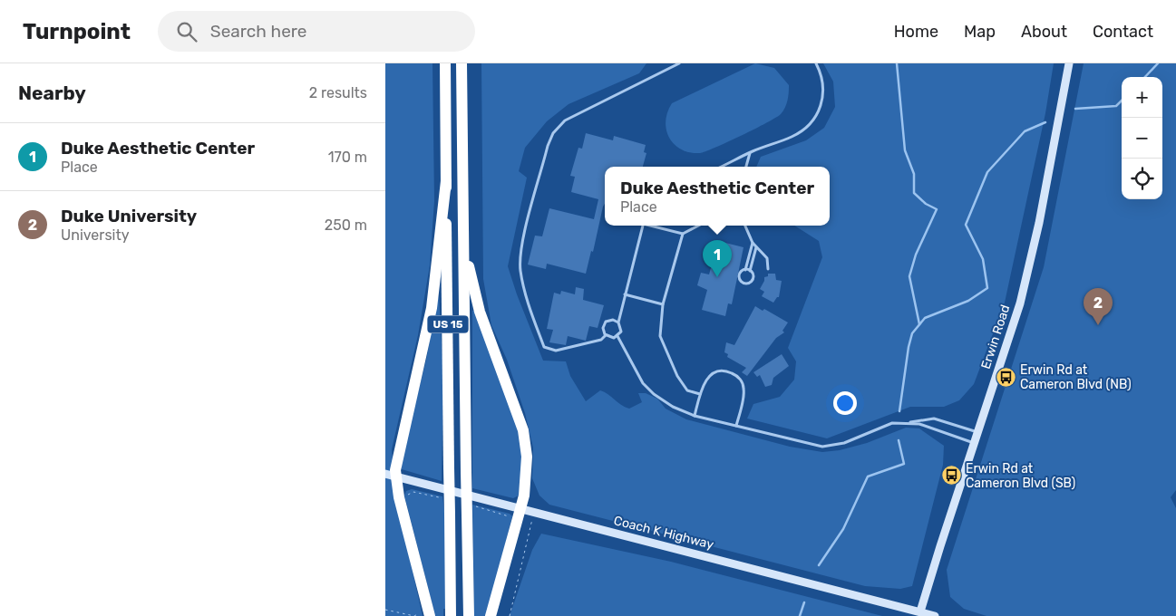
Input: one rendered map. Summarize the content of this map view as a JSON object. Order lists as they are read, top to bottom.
{
  "streets": {
    "highway": ["US 15"],
    "main road": ["Erwin Road", "Coach K Highway"]
  },
  "crossings": [
    ["Erwin Road", "Coach K Highway"]
  ],
  "places": {
    "bus stop": ["Erwin Rd at Cameron Blvd (NB)", "Erwin Rd at Cameron Blvd (SB)"]
  },
  "page": {
    "header": "Turnpoint",
    "search": "Search here",
    "nav": [
      "Home",
      "Map",
      "About",
      "Contact"
    ],
    "heading": ["Nearby", "2 results"],
    "map_buttons": ["+", "−"],
    "list": [
      {
        "mark": "1",
        "name": "Duke Aesthetic Center",
        "note": "Place",
        "value": "170 m"
      },
      {
        "mark": "2",
        "name": "Duke University",
        "note": "University",
        "value": "250 m"
      }
    ],
    "popup": ["Duke Aesthetic Center", "Place"],
    "pins": ["1", "2"]
  }
}
